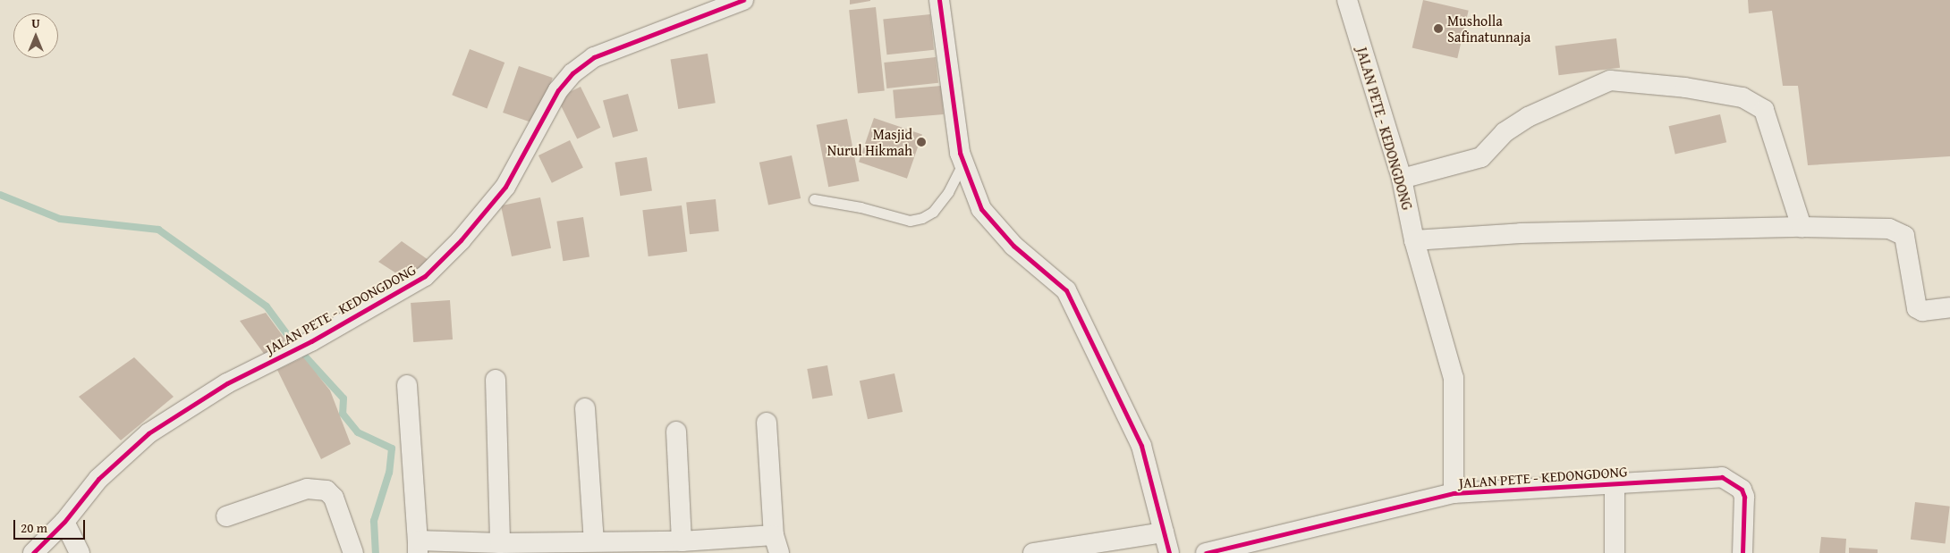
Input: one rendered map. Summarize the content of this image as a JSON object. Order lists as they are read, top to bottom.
{
  "streets": {
    "street": ["JALAN PETE - KEDONGDONG"]
  },
  "places": ["Musholla Safinatunnaja", "Masjid Nurul Hikmah"],
  "scale_bar": "20 m",
  "north": "top"
}
